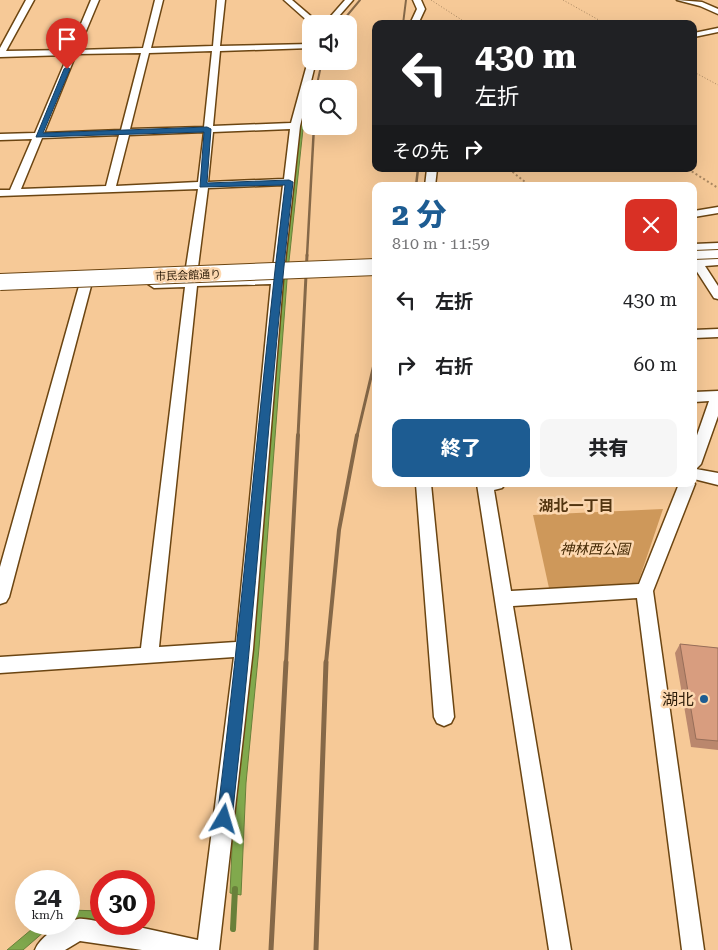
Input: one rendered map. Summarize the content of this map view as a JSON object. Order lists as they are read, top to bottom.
{
  "streets": {
    "street": ["市民会館通り"]
  },
  "districts": ["湖北一丁目"],
  "parks": ["神林西公園"],
  "places": ["湖北"],
  "page": {
    "turn": ["430 m", "左折"],
    "then": "その先",
    "heading": ["2 分", "810 m · 11:59"],
    "list": [
      {
        "name": "左折",
        "value": "430 m"
      },
      {
        "name": "右折",
        "value": "60 m"
      }
    ],
    "buttons": ["終了", "共有"],
    "speed": "24 km/h",
    "limit": "30"
  }
}
